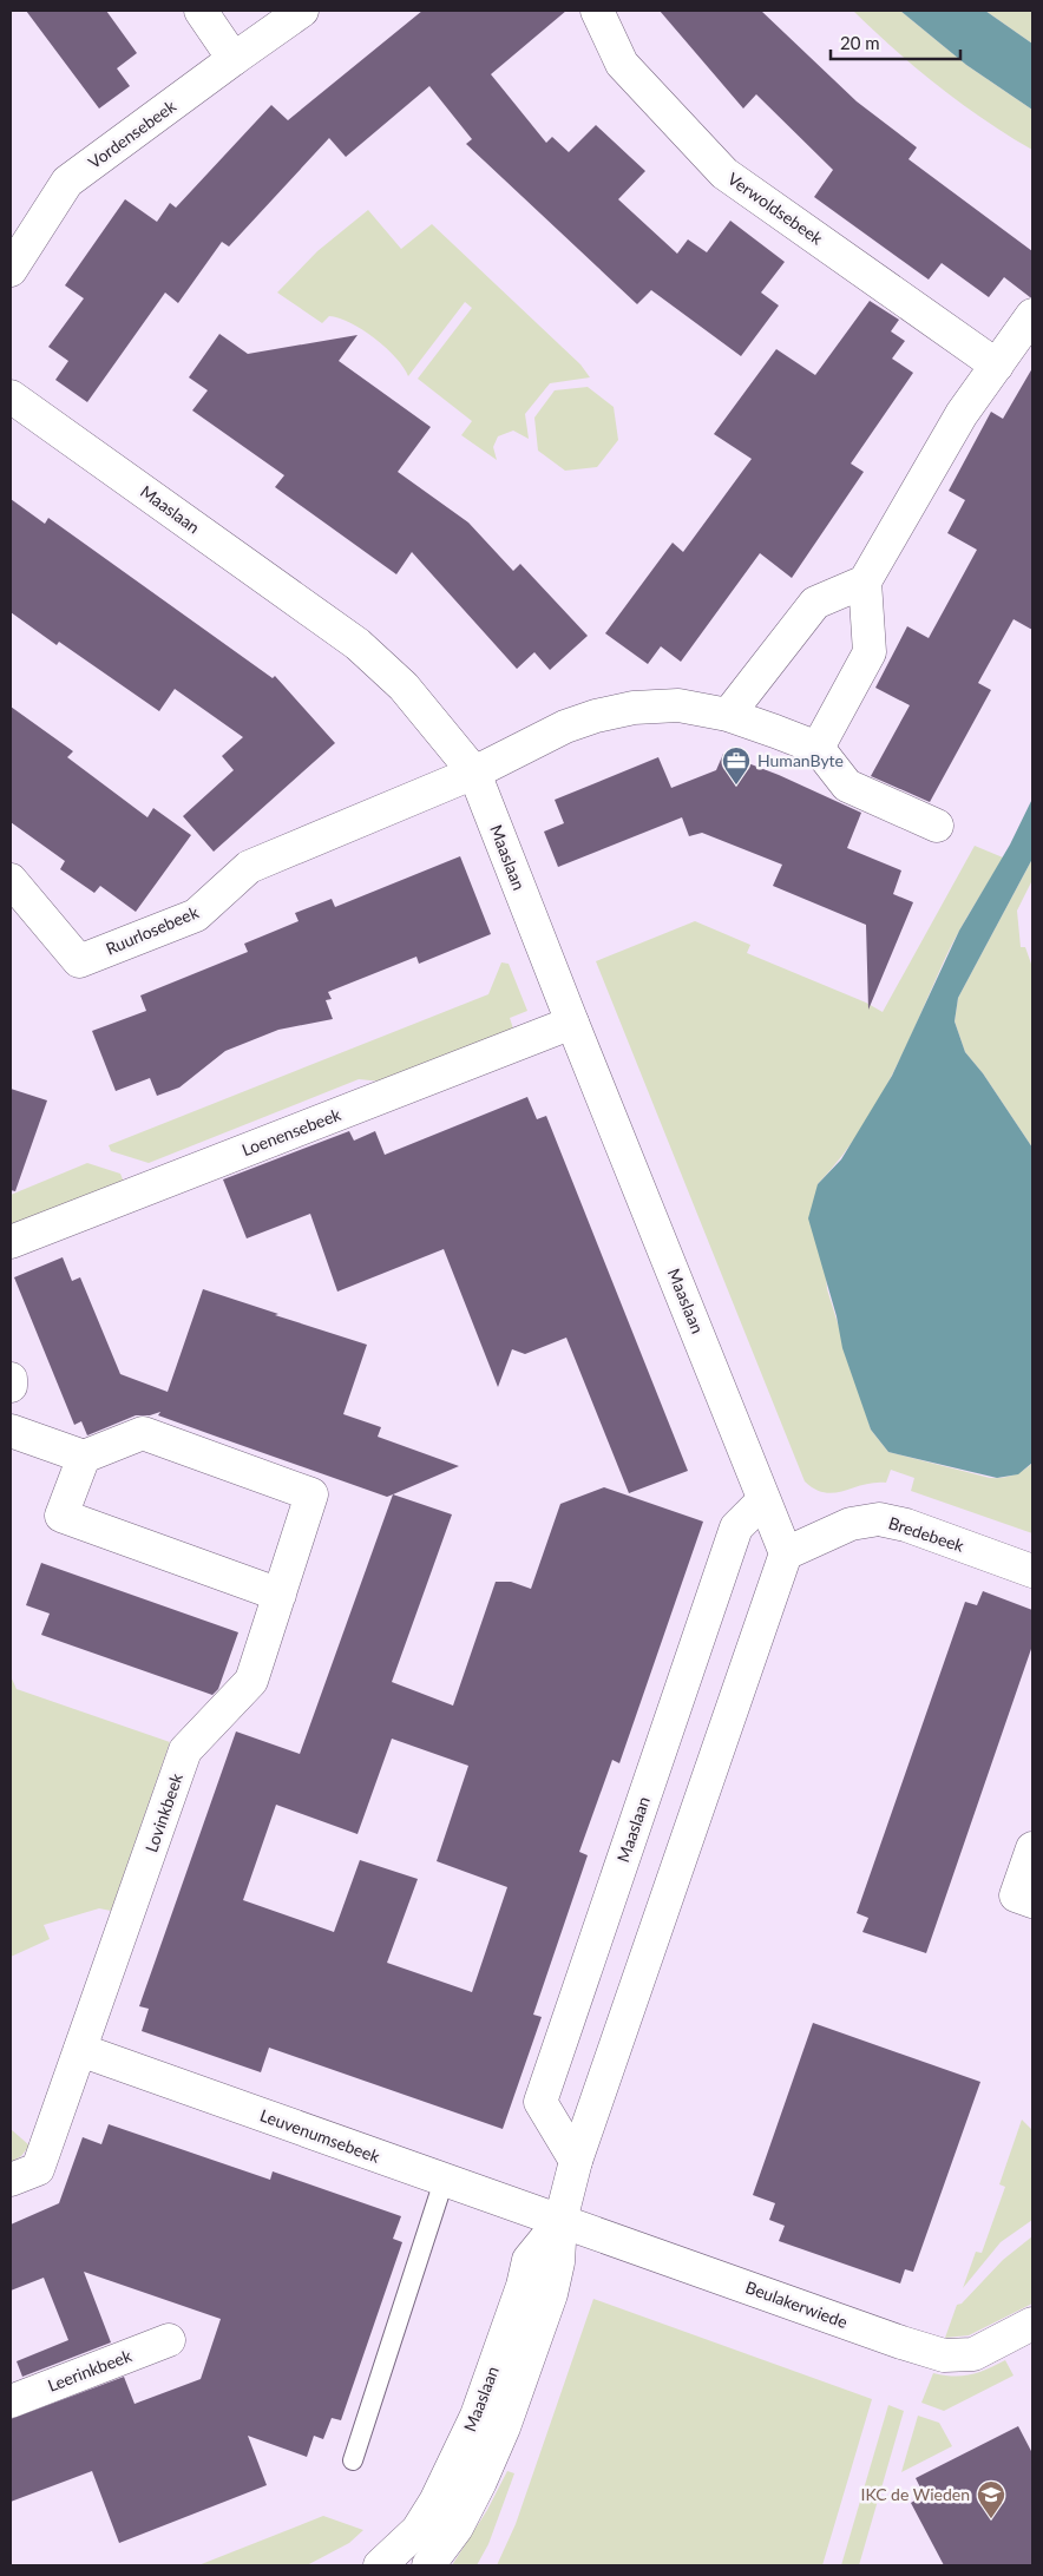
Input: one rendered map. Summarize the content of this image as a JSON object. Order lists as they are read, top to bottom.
{
  "streets": {
    "street": [
      "Vordensebeek",
      "Verwoldsebeek",
      "Maaslaan",
      "Ruurlosebeek",
      "Loenensebeek",
      "Bredebeek",
      "Lovinkbeek",
      "Leuvenumsebeek",
      "Beulakerwiede",
      "Leerinkbeek"
    ]
  },
  "crossings": [
    ["Maaslaan", "Ruurlosebeek"],
    ["Maaslaan", "Loenensebeek"],
    ["Maaslaan", "Bredebeek"],
    ["Maaslaan", "Leuvenumsebeek"],
    ["Maaslaan", "Beulakerwiede"],
    ["Lovinkbeek", "Leuvenumsebeek"],
    ["Leuvenumsebeek", "Beulakerwiede"]
  ],
  "places": {
    "office": ["HumanByte"],
    "school or university": ["IKC de Wieden"]
  },
  "scale_bar": "20 m"
}
